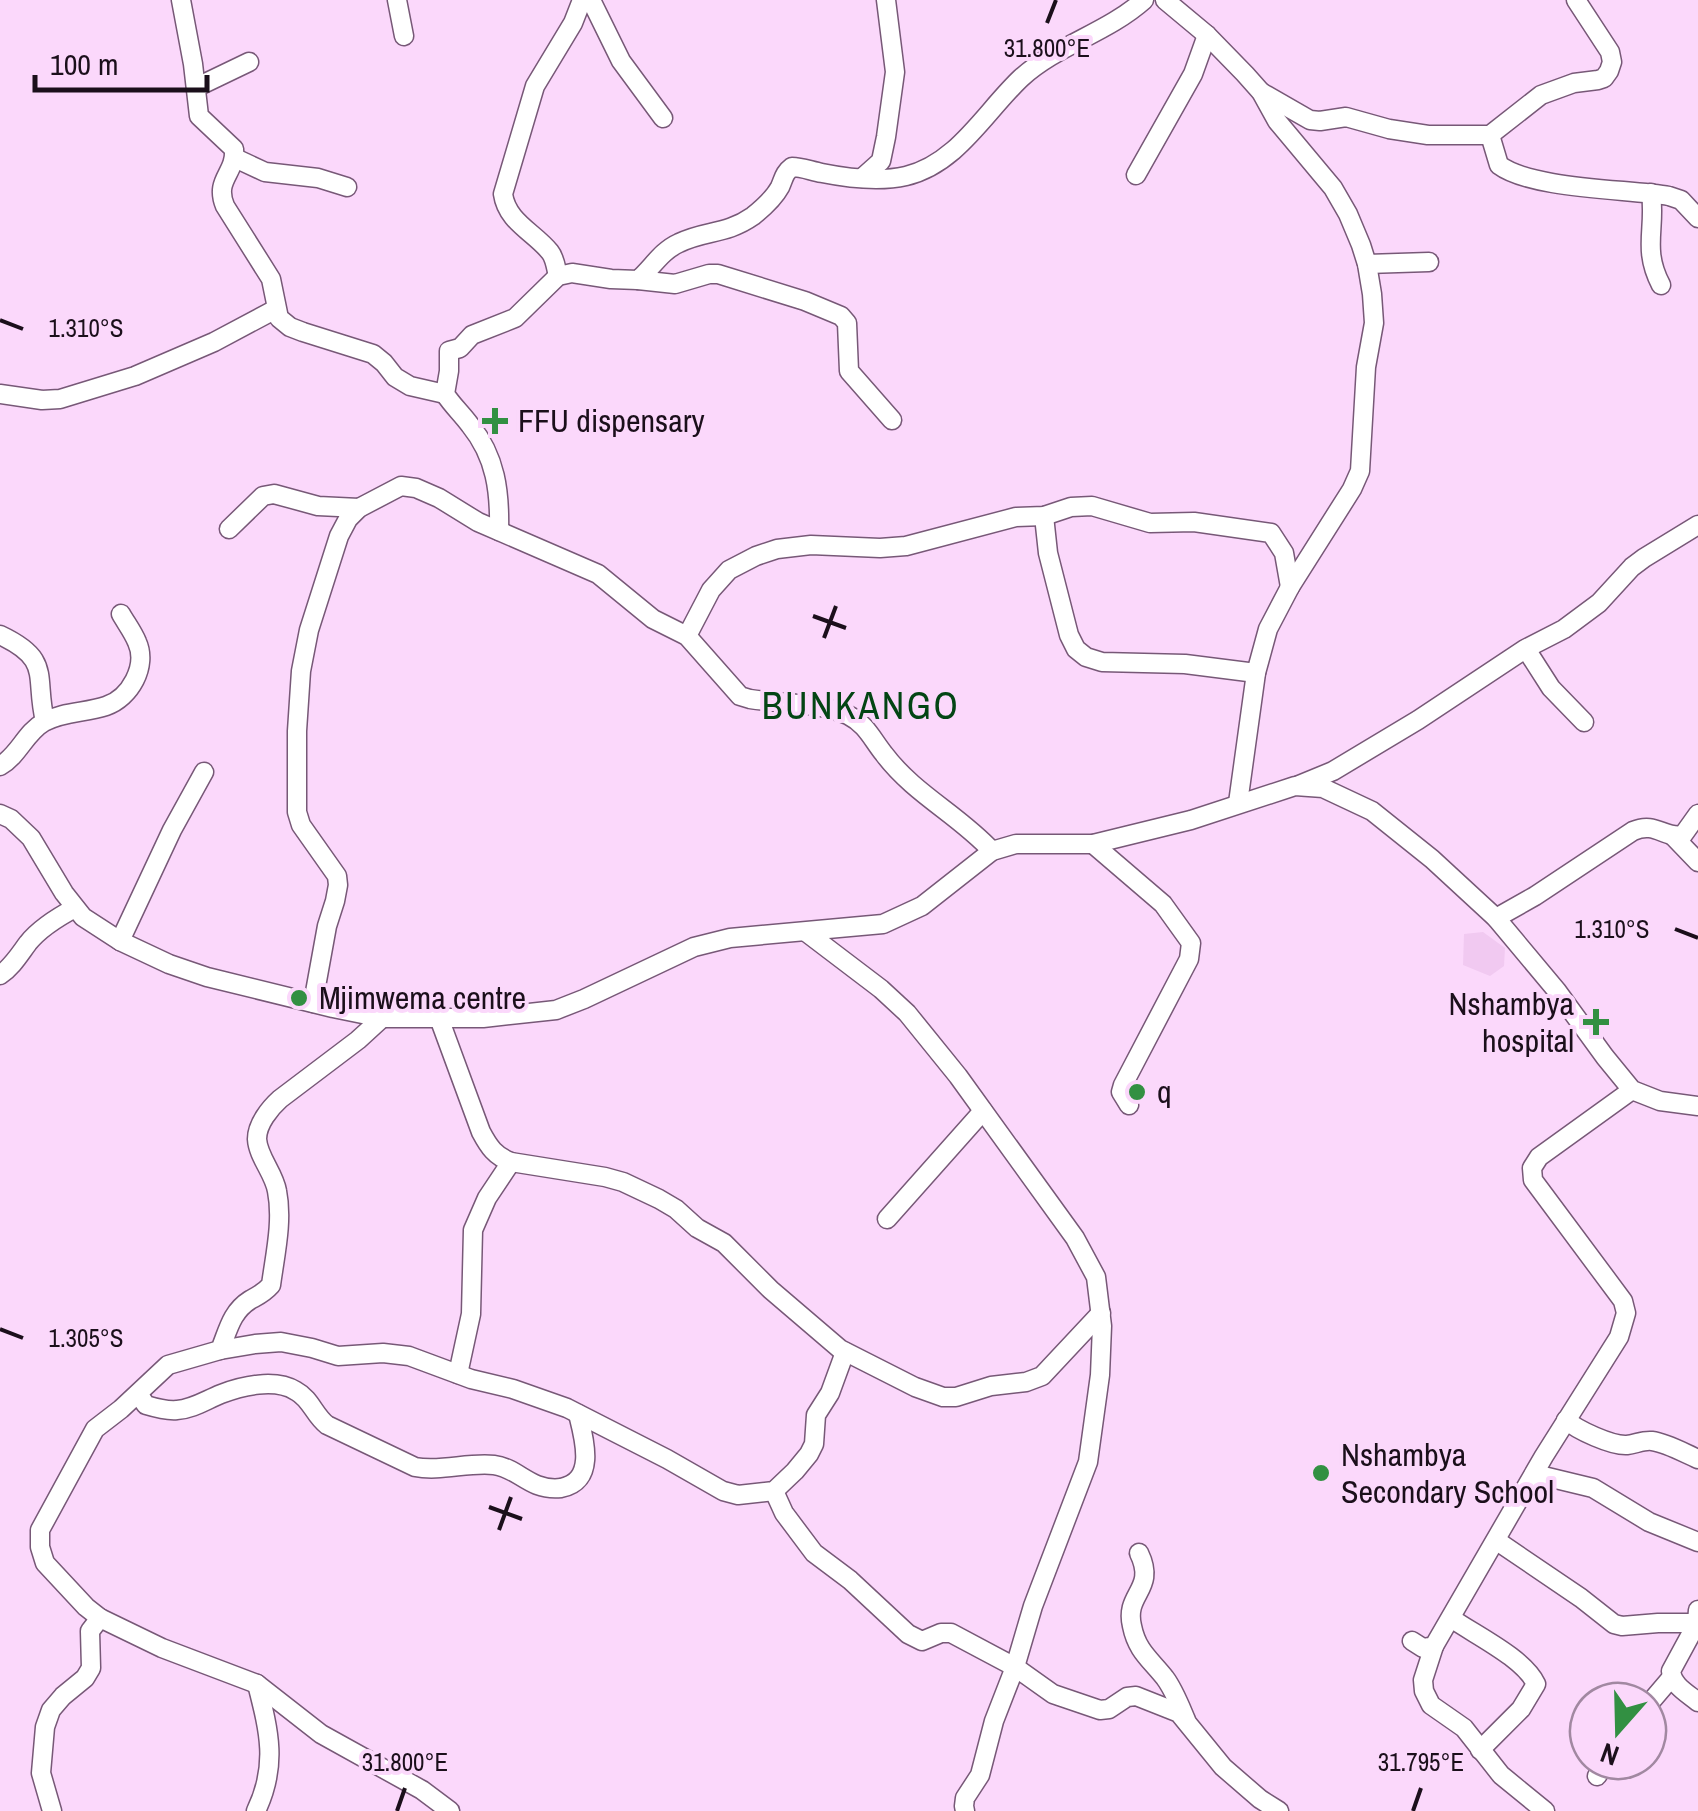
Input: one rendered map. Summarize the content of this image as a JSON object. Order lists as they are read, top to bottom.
{
  "districts": ["BUNKANGO"],
  "places": {
    "health": ["FFU dispensary", "Nshambya hospital"],
    "other": ["Mjimwema centre", "q", "Nshambya Secondary School"]
  },
  "scale_bar": "100 m",
  "north": "bottom",
  "coordinates": [
    "31.800°E",
    "1.310°S",
    "1.305°S",
    "31.795°E"
  ]
}
